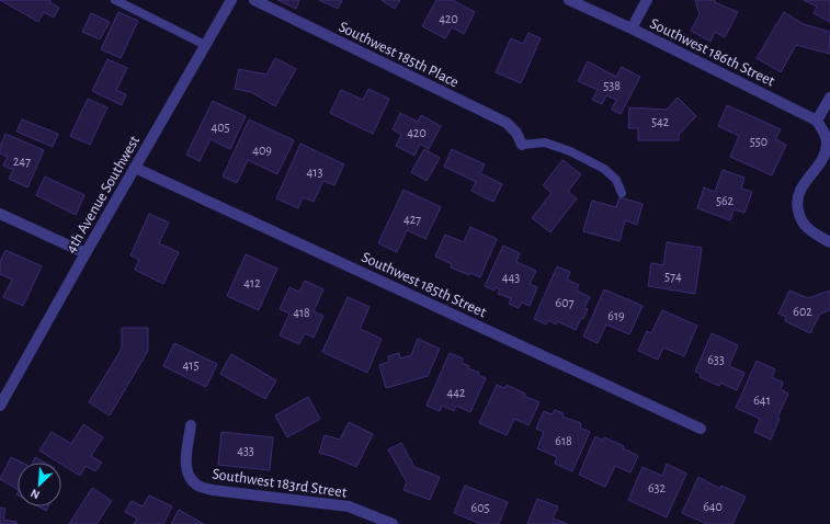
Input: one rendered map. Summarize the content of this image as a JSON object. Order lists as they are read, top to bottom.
{
  "streets": {
    "street": [
      "Southwest 186th Street",
      "Southwest 185th Place",
      "4th Avenue Southwest",
      "Southwest 185th Street",
      "Southwest 183rd Street"
    ]
  },
  "crossings": [
    ["4th Avenue Southwest", "Southwest 185th Street"]
  ],
  "house_numbers": [
    "420",
    "538",
    "542",
    "405",
    "420",
    "550",
    "409",
    "247",
    "413",
    "562",
    "427",
    "574",
    "443",
    "412",
    "607",
    "602",
    "418",
    "619",
    "633",
    "415",
    "442",
    "641",
    "618",
    "433",
    "632",
    "640",
    "605"
  ],
  "north": "bottom left"
}
